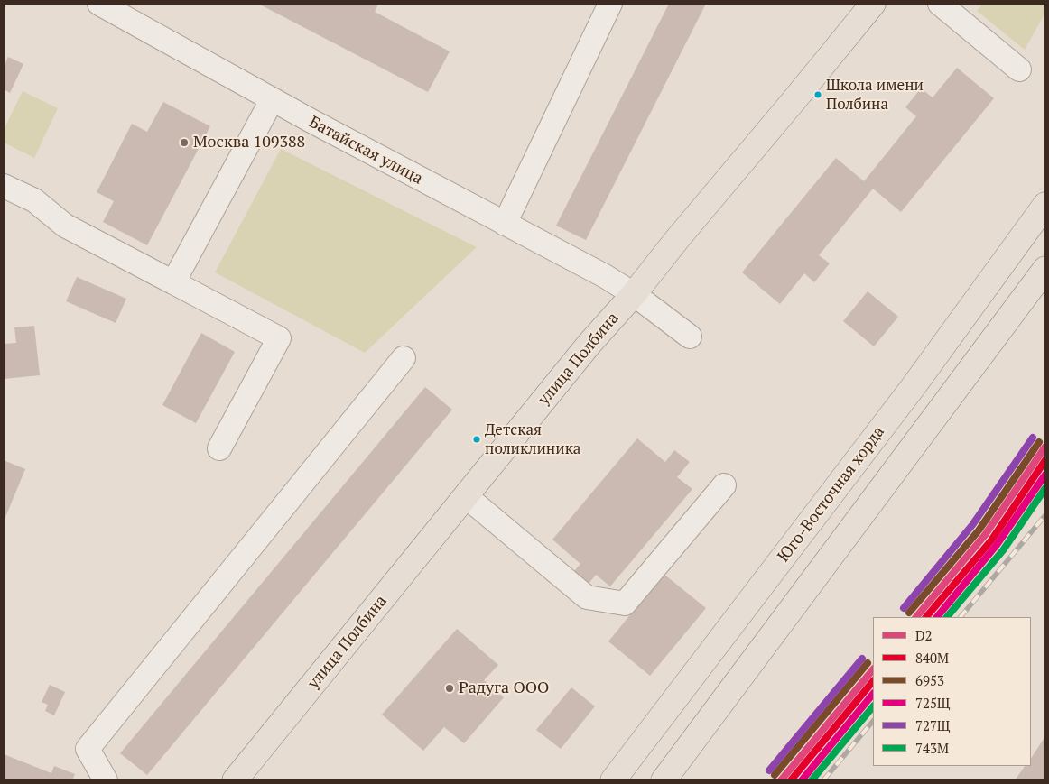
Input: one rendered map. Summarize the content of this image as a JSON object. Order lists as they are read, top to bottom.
{
  "streets": {
    "main road": ["улица Полбина", "Юго-Восточная хорда"],
    "street": ["Батайская улица"]
  },
  "crossings": [
    ["Батайская улица", "улица Полбина"]
  ],
  "places": [
    "Школа имени Полбина",
    "Москва 109388",
    "Детская поликлиника",
    "Радуга ООО"
  ],
  "lines": [
    "transit line 727Щ",
    "transit line 6953",
    "transit line D2",
    "transit line 840М",
    "transit line 725Щ",
    "transit line 743М"
  ],
  "legend": [
    "D2",
    "840М",
    "6953",
    "725Щ",
    "727Щ",
    "743М"
  ]
}
